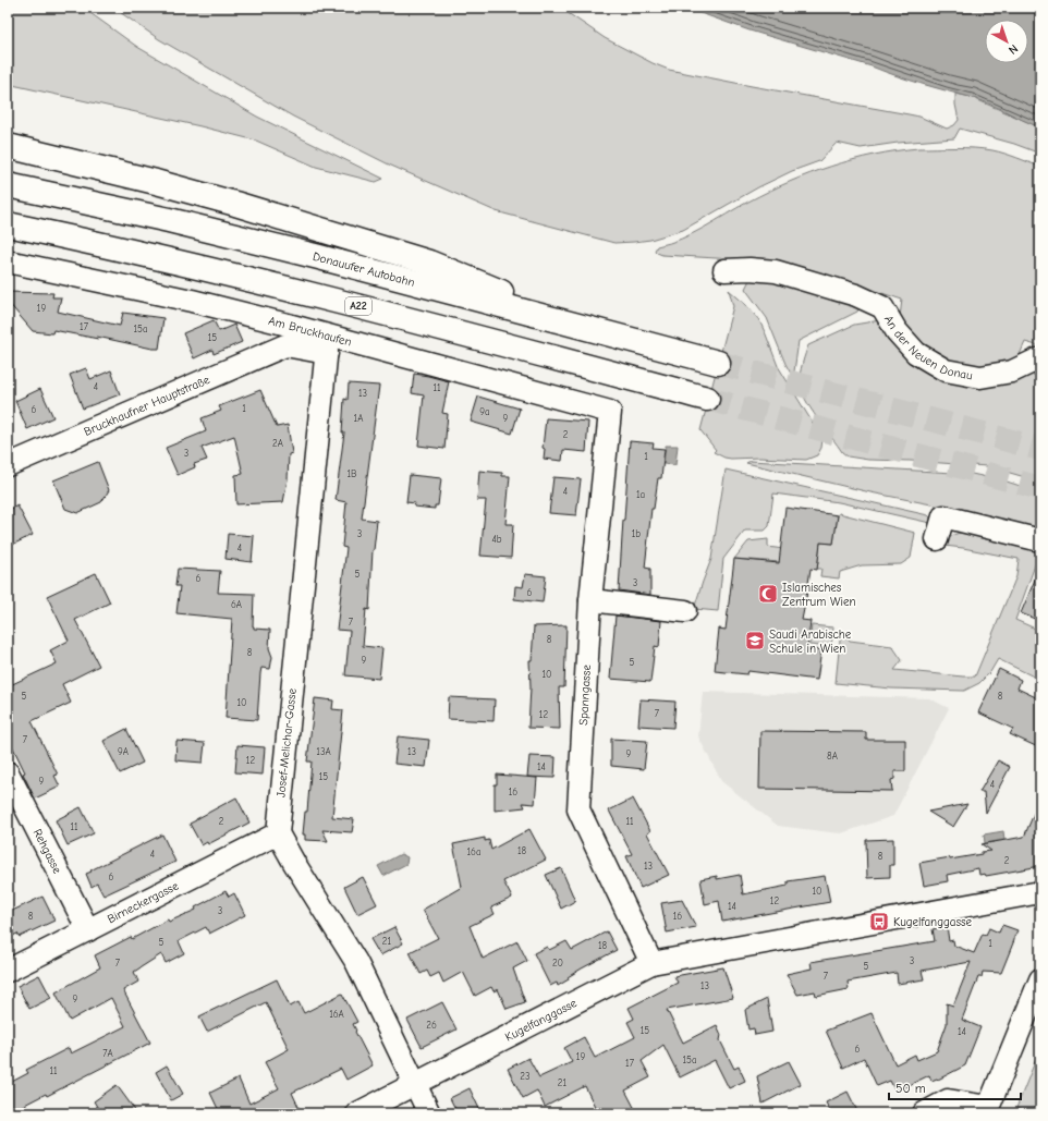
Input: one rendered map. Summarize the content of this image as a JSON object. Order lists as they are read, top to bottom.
{
  "streets": {
    "highway": ["Donauufer Autobahn", "A22"],
    "street": [
      "Am Bruckhaufen",
      "An der Neuen Donau",
      "Bruckhaufner Hauptstraße",
      "Spanngasse",
      "Josef-Melichar-Gasse",
      "Rehgasse",
      "Birneckergasse",
      "Kugelfanggasse"
    ]
  },
  "crossings": [
    ["Am Bruckhaufen", "Bruckhaufner Hauptstraße"],
    ["Am Bruckhaufen", "Spanngasse"],
    ["Am Bruckhaufen", "Josef-Melichar-Gasse"],
    ["Spanngasse", "Kugelfanggasse"],
    ["Josef-Melichar-Gasse", "Birneckergasse"],
    ["Rehgasse", "Birneckergasse"]
  ],
  "places": {
    "mosque": ["Islamisches Zentrum Wien"],
    "school or university": ["Saudi Arabische Schule in Wien"],
    "bus stop": ["Kugelfanggasse"]
  },
  "house_numbers": [
    "19",
    "17",
    "15a",
    "15",
    "4",
    "11",
    "13",
    "1",
    "6",
    "9a",
    "1A",
    "9",
    "2",
    "2A",
    "3",
    "1",
    "1B",
    "4",
    "1a",
    "3",
    "1b",
    "4b",
    "4",
    "5",
    "6",
    "3",
    "6",
    "6A",
    "7",
    "8",
    "8",
    "9",
    "5",
    "10",
    "5",
    "8",
    "10",
    "7",
    "12",
    "7",
    "9A",
    "13A",
    "13",
    "9",
    "8A",
    "12",
    "14",
    "15",
    "9",
    "4",
    "16",
    "2",
    "11",
    "11",
    "18",
    "16a",
    "4",
    "8",
    "2",
    "13",
    "6",
    "10",
    "12",
    "14",
    "3",
    "8",
    "16",
    "21",
    "5",
    "1",
    "18",
    "3",
    "7",
    "20",
    "5",
    "7",
    "13",
    "9",
    "16A",
    "26",
    "15",
    "14",
    "6",
    "7A",
    "19",
    "15a",
    "17",
    "11",
    "23",
    "21"
  ],
  "scale_bar": "50 m",
  "north": "bottom right"
}
